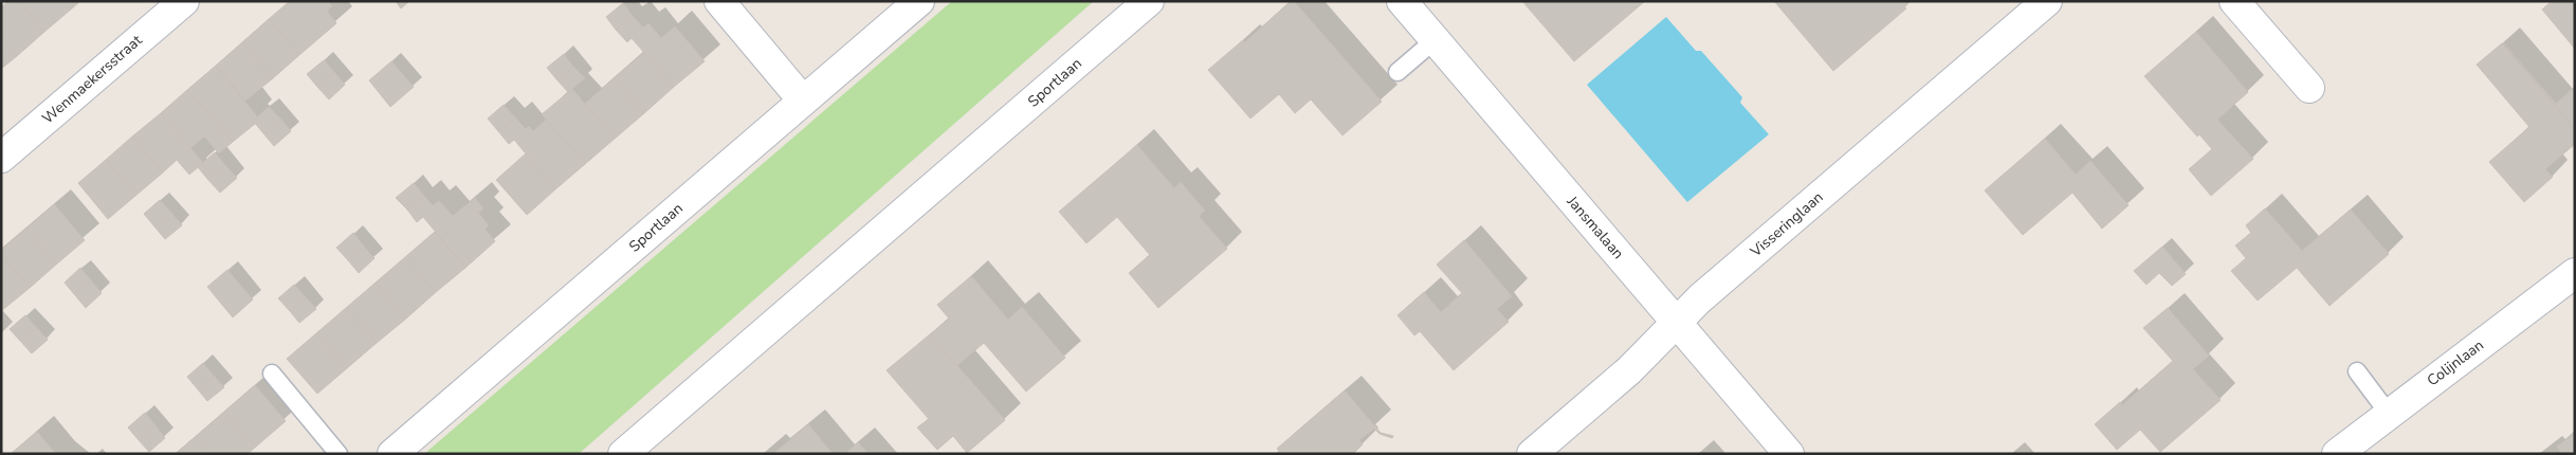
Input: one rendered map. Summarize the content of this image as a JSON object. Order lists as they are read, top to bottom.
{
  "streets": {
    "street": [
      "Wenmaekersstraat",
      "Sportlaan",
      "Visseringlaan",
      "Jansmalaan",
      "Colijnlaan"
    ]
  },
  "crossings": [
    ["Visseringlaan", "Jansmalaan"]
  ]
}
